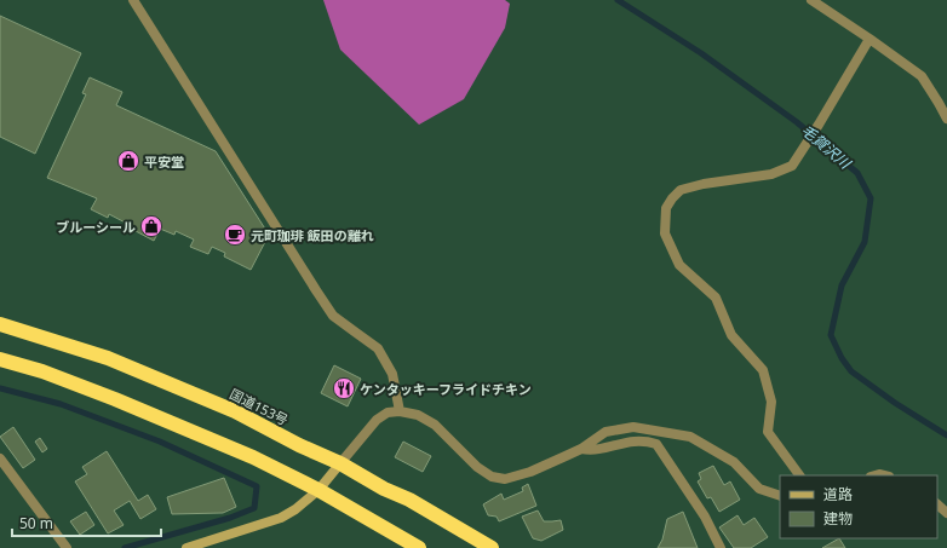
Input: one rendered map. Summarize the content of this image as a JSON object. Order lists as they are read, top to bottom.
{
  "streets": {
    "highway": ["国道153号"]
  },
  "water": ["毛賀沢川"],
  "places": {
    "shop": ["平安堂", "ブルーシール"],
    "cafe": ["元町珈琲 飯田の離れ"],
    "restaurant": ["ケンタッキーフライドチキン"]
  },
  "legend": ["道路", "建物"],
  "scale_bar": "50 m"
}
